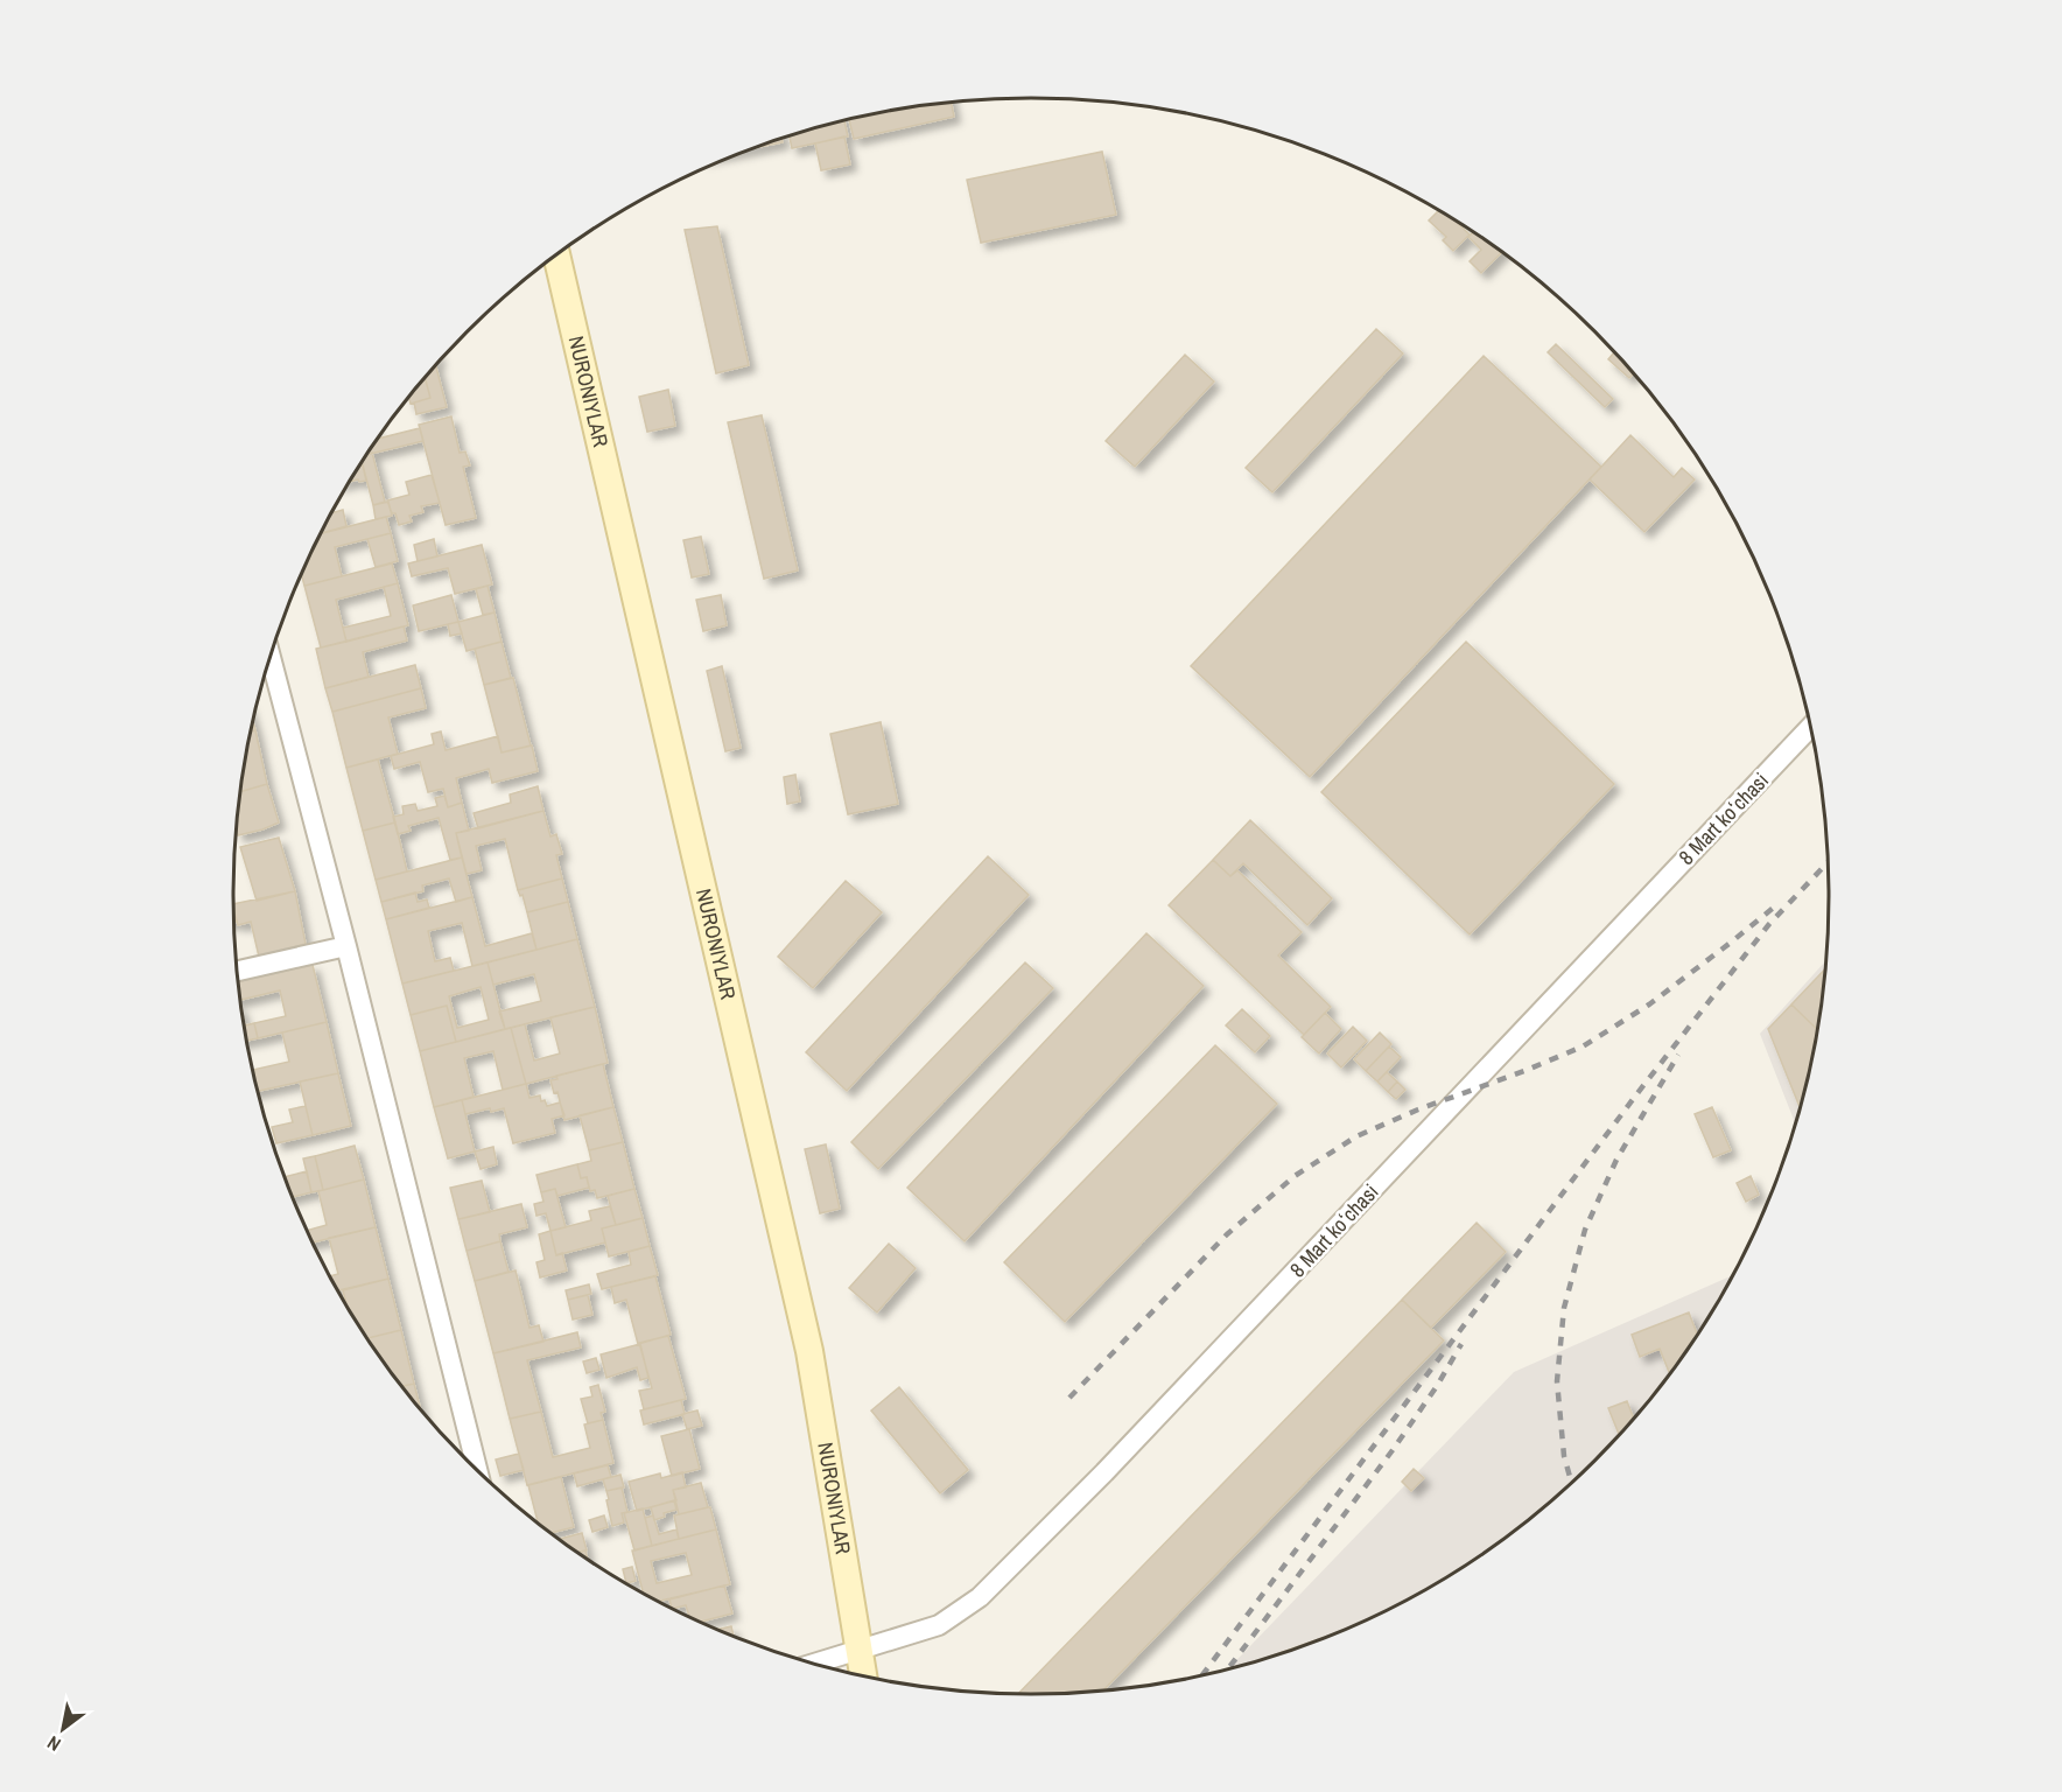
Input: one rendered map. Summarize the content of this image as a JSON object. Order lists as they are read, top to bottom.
{
  "streets": {
    "main road": ["NURONIYLAR"],
    "street": ["8 Mart koʻchasi"]
  },
  "crossings": [
    ["NURONIYLAR", "8 Mart koʻchasi"]
  ],
  "north": "bottom left"
}
